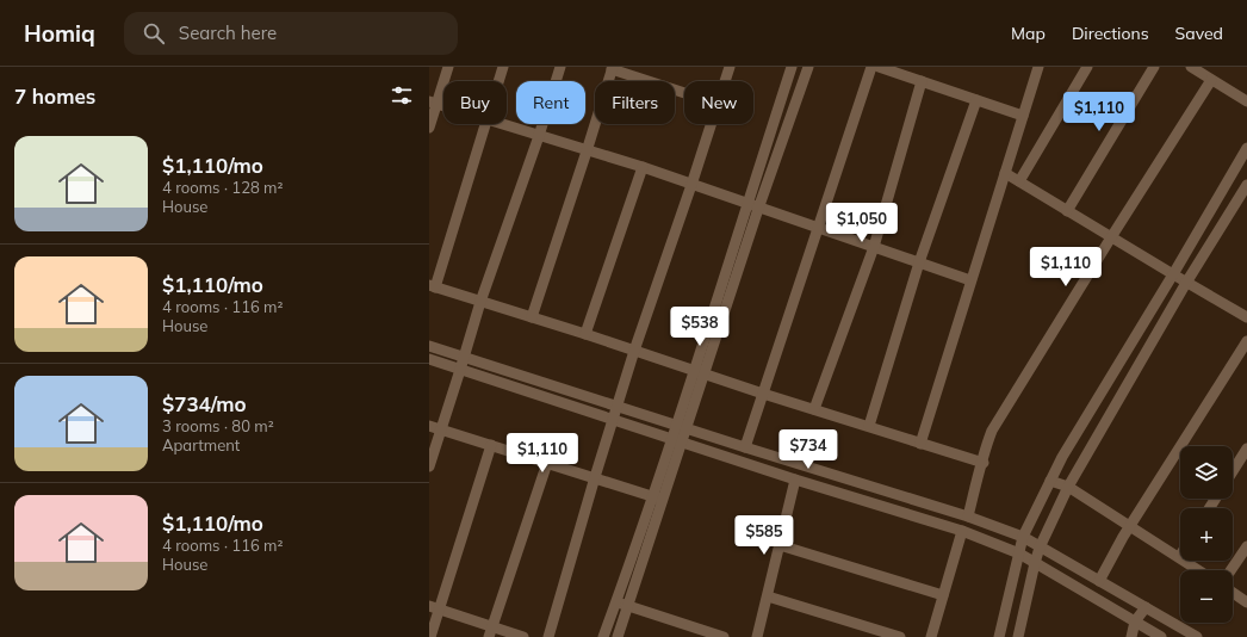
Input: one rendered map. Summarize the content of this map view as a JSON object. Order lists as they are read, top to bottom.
{
  "page": {
    "header": "Homiq",
    "search": "Search here",
    "nav": ["Map", "Directions", "Saved"],
    "heading": "7 homes",
    "chip": [
      "Buy",
      "Rent",
      "Filters",
      "New"
    ],
    "price": [
      "$1,110",
      "$1,050",
      "$1,110",
      "$538",
      "$734",
      "$1,110",
      "$585"
    ],
    "list": [
      {
        "name": "$1,110/mo",
        "note": "4 rooms · 128 m² · House"
      },
      {
        "name": "$1,110/mo",
        "note": "4 rooms · 116 m² · House"
      },
      {
        "name": "$734/mo",
        "note": "3 rooms · 80 m² · Apartment"
      },
      {
        "name": "$1,110/mo",
        "note": "4 rooms · 116 m² · House"
      }
    ],
    "map_buttons": ["+", "−"]
  }
}
